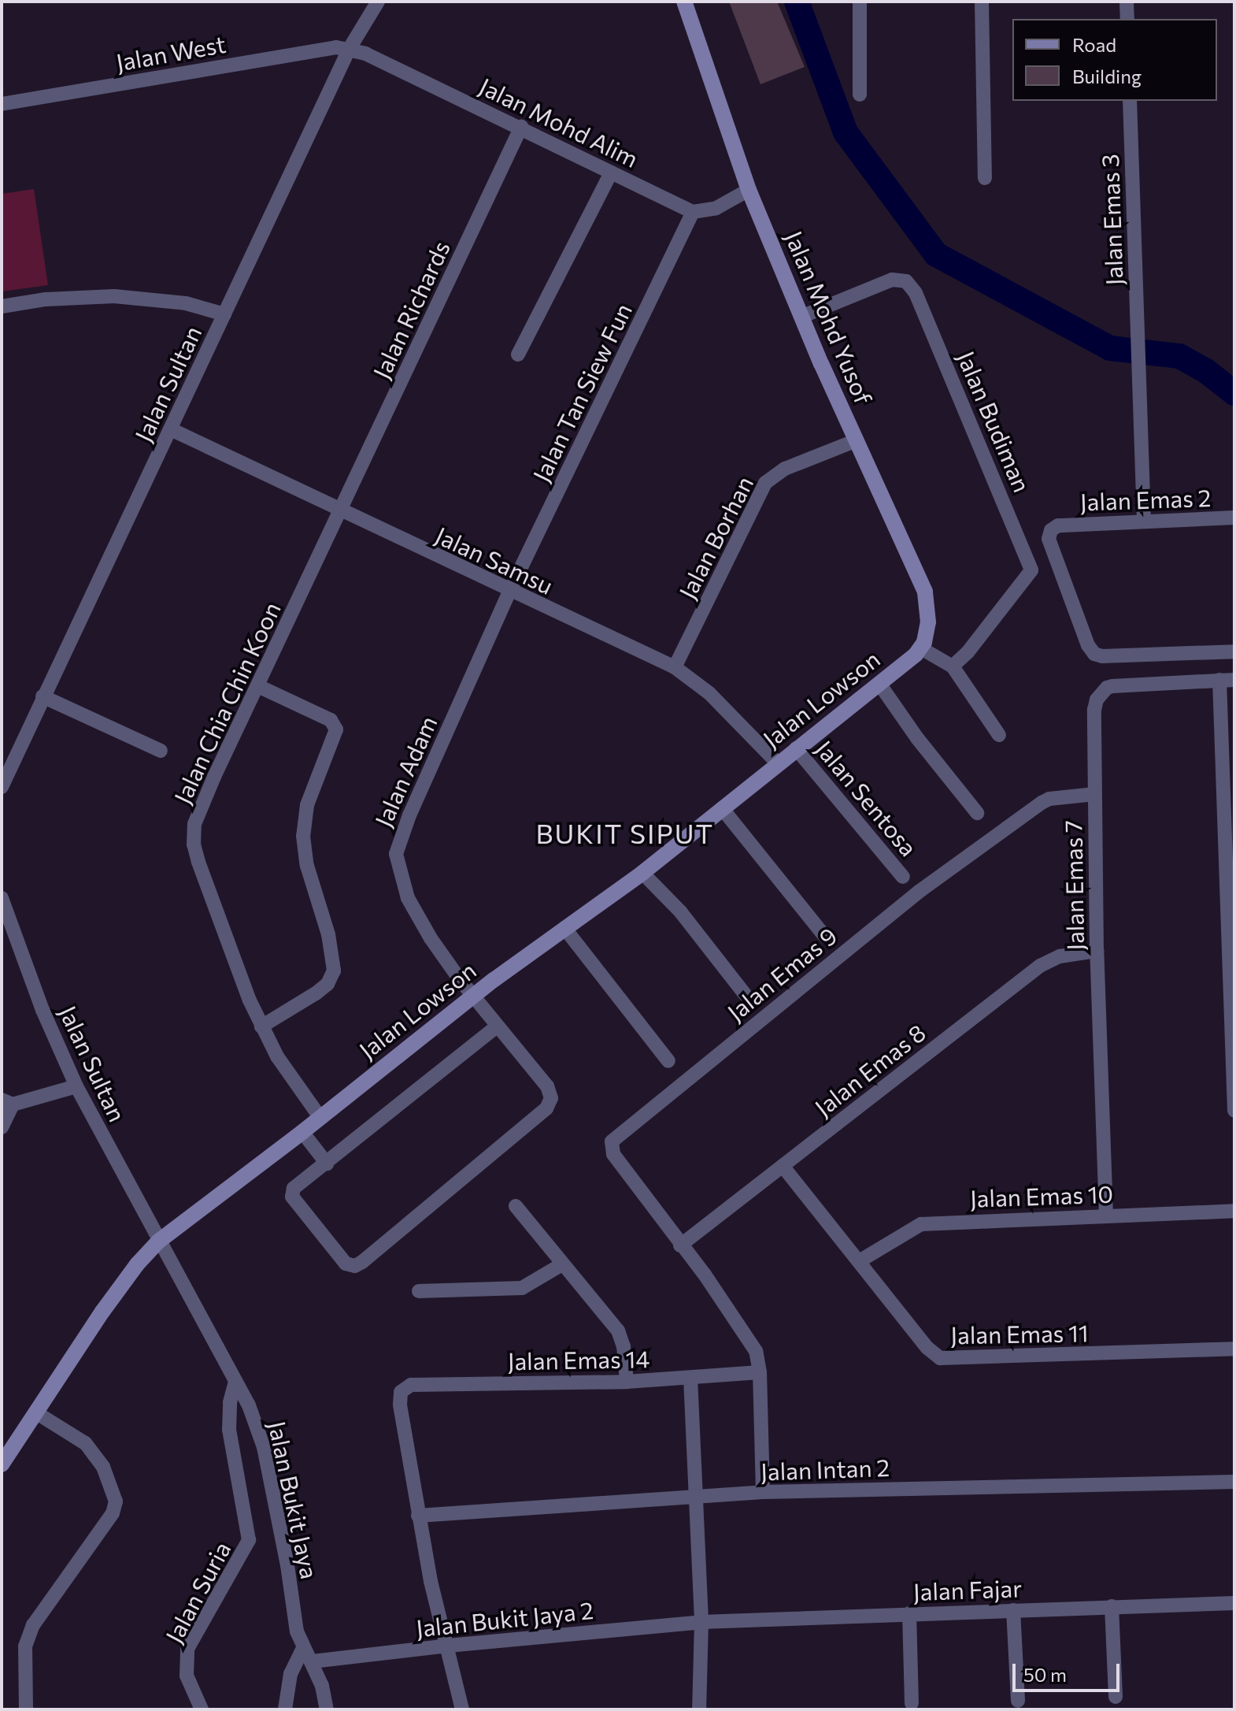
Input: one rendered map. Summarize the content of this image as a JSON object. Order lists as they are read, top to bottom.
{
  "streets": {
    "street": [
      "Jalan West",
      "Jalan Mohd Alim",
      "Jalan Emas 3",
      "Jalan Richards",
      "Jalan Mohd Yusof",
      "Jalan Sultan",
      "Jalan Tan Siew Fun",
      "Jalan Budiman",
      "Jalan Emas 2",
      "Jalan Borhan",
      "Jalan Samsu",
      "Jalan Lowson",
      "Jalan Chia Chin Koon",
      "Jalan Adam",
      "Jalan Sentosa",
      "Jalan Emas 7",
      "Jalan Emas 9",
      "Jalan Emas 8",
      "Jalan Emas 10",
      "Jalan Emas 11",
      "Jalan Emas 14",
      "Jalan Intan 2",
      "Jalan Bukit Jaya",
      "Jalan Fajar",
      "Jalan Suria",
      "Jalan Bukit Jaya 2"
    ]
  },
  "crossings": [
    ["Jalan West", "Jalan Mohd Alim"],
    ["Jalan West", "Jalan Sultan"],
    ["Jalan Mohd Alim", "Jalan Richards"],
    ["Jalan Mohd Alim", "Jalan Sultan"],
    ["Jalan Mohd Alim", "Jalan Tan Siew Fun"],
    ["Jalan Emas 3", "Jalan Emas 2"],
    ["Jalan Richards", "Jalan Samsu"],
    ["Jalan Richards", "Jalan Chia Chin Koon"],
    ["Jalan Mohd Yusof", "Jalan Budiman"],
    ["Jalan Mohd Yusof", "Jalan Borhan"],
    ["Jalan Mohd Yusof", "Jalan Lowson"],
    ["Jalan Sultan", "Jalan Samsu"],
    ["Jalan Sultan", "Jalan Lowson"],
    ["Jalan Sultan", "Jalan Bukit Jaya"],
    ["Jalan Tan Siew Fun", "Jalan Samsu"],
    ["Jalan Tan Siew Fun", "Jalan Adam"],
    ["Jalan Borhan", "Jalan Samsu"],
    ["Jalan Samsu", "Jalan Lowson"],
    ["Jalan Samsu", "Jalan Chia Chin Koon"],
    ["Jalan Samsu", "Jalan Adam"],
    ["Jalan Lowson", "Jalan Chia Chin Koon"],
    ["Jalan Lowson", "Jalan Adam"],
    ["Jalan Lowson", "Jalan Sentosa"],
    ["Jalan Lowson", "Jalan Bukit Jaya"],
    ["Jalan Emas 7", "Jalan Emas 9"],
    ["Jalan Emas 7", "Jalan Emas 8"],
    ["Jalan Emas 7", "Jalan Emas 10"],
    ["Jalan Emas 9", "Jalan Emas 8"],
    ["Jalan Emas 8", "Jalan Emas 11"],
    ["Jalan Emas 10", "Jalan Emas 11"],
    ["Jalan Emas 14", "Jalan Intan 2"],
    ["Jalan Bukit Jaya", "Jalan Suria"],
    ["Jalan Bukit Jaya", "Jalan Bukit Jaya 2"],
    ["Jalan Fajar", "Jalan Bukit Jaya 2"]
  ],
  "districts": ["BUKIT SIPUT"],
  "legend": ["Road", "Building"],
  "scale_bar": "50 m"
}
